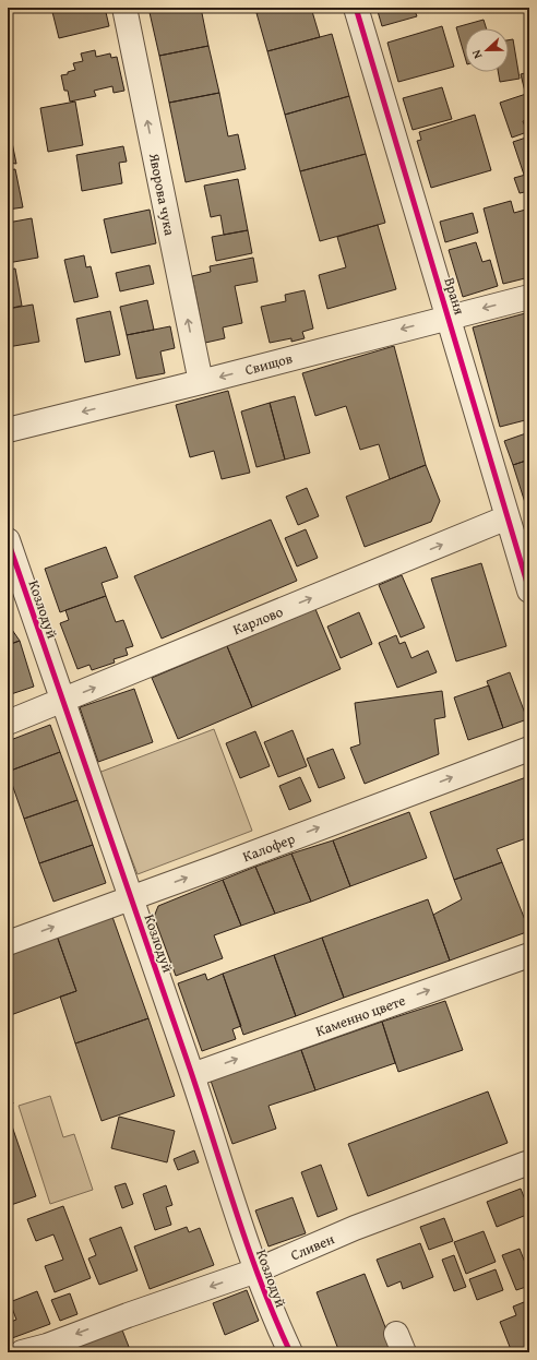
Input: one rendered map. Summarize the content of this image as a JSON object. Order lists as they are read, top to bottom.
{
  "streets": {
    "street": [
      "Яворова чука",
      "Враня",
      "Свищов",
      "Козлодуй",
      "Карлово",
      "Калофер",
      "Каменно цвете",
      "Сливен"
    ]
  },
  "crossings": [
    ["Яворова чука", "Свищов"],
    ["Враня", "Свищов"],
    ["Враня", "Карлово"],
    ["Козлодуй", "Карлово"],
    ["Козлодуй", "Калофер"],
    ["Козлодуй", "Каменно цвете"],
    ["Козлодуй", "Сливен"]
  ],
  "one_way": [
    "Яворова чука",
    "Свищов",
    "Карлово",
    "Калофер",
    "Каменно цвете",
    "Сливен"
  ],
  "north": "left"
}
